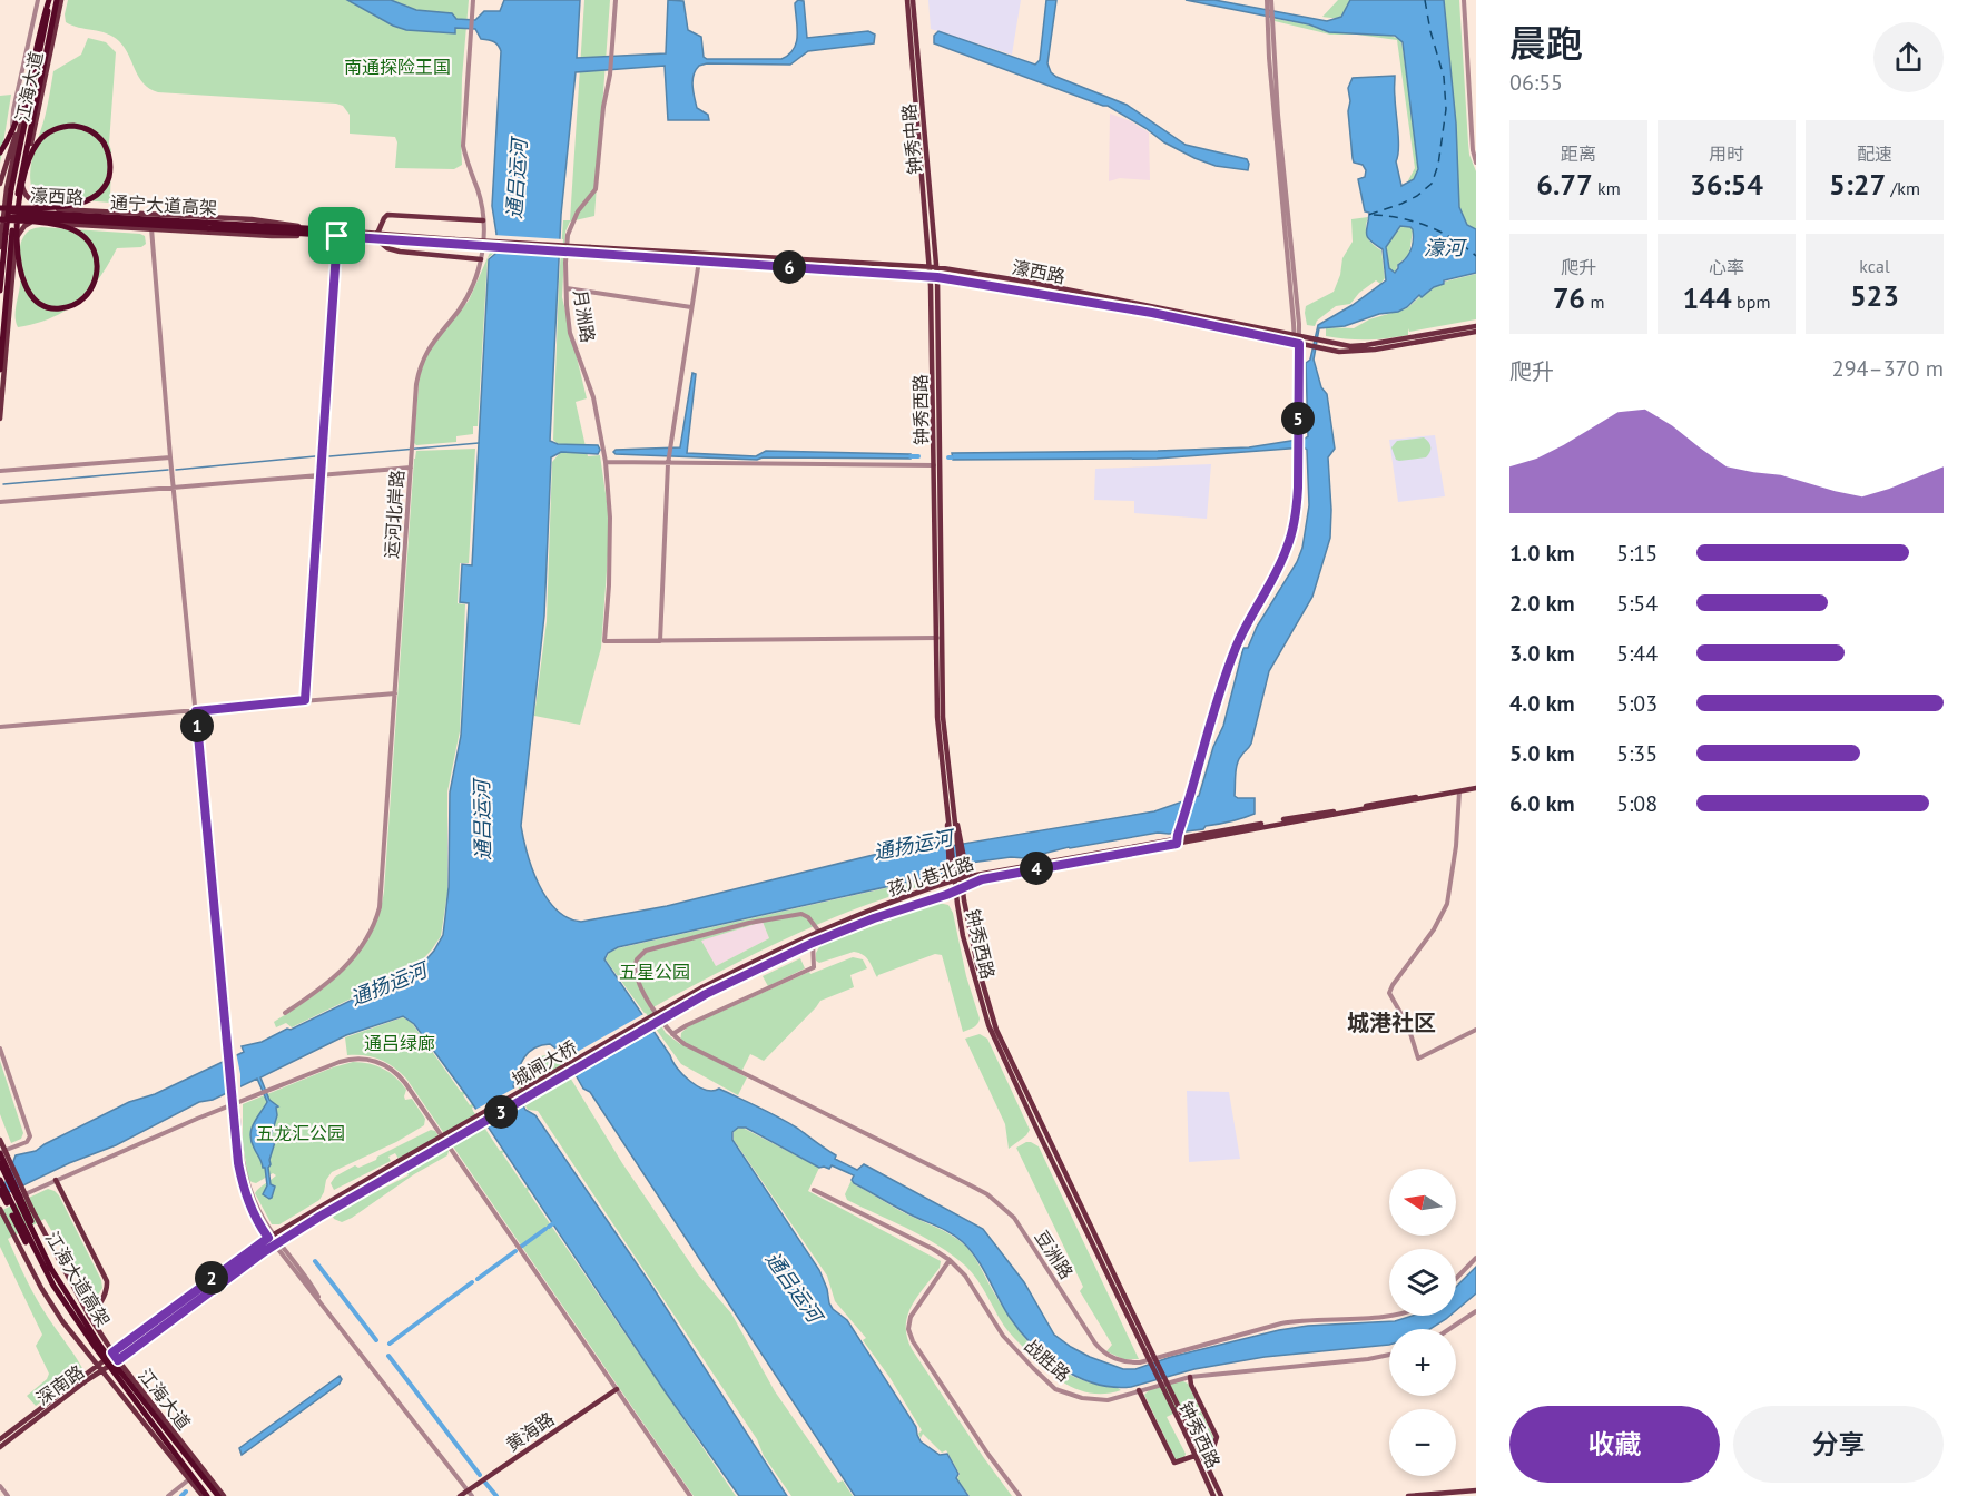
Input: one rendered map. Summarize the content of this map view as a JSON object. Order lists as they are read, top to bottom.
{
  "streets": {
    "highway": ["通宁大道高架", "江海大道高架"],
    "main road": [
      "江海大道",
      "钟秀中路",
      "濠西路",
      "钟秀西路",
      "孩儿巷北路",
      "城闸大桥",
      "深南路",
      "黄海路"
    ],
    "street": [
      "月洲路",
      "运河北岸路",
      "豆洲路",
      "战胜路"
    ]
  },
  "crossings": [
    ["江海大道", "濠西路"],
    ["江海大道", "通宁大道高架"],
    ["江海大道", "江海大道高架"],
    ["江海大道", "深南路"],
    ["钟秀中路", "濠西路"],
    ["钟秀中路", "钟秀西路"],
    ["濠西路", "通宁大道高架"],
    ["濠西路", "钟秀西路"],
    ["钟秀西路", "孩儿巷北路"],
    ["孩儿巷北路", "城闸大桥"],
    ["城闸大桥", "深南路"]
  ],
  "districts": ["城港社区"],
  "water": ["通吕运河", "濠河", "通扬运河"],
  "parks": [
    "南通探险王国",
    "五星公园",
    "通吕绿廊",
    "五龙汇公园"
  ],
  "north": "left",
  "page": {
    "heading": ["晨跑", "06:55"],
    "stats": [
      ["距离", "6.77 km"],
      ["用时", "36:54"],
      ["配速", "5:27 /km"],
      ["爬升", "76 m"],
      ["心率", "144 bpm"],
      ["kcal", "523"]
    ],
    "pins": [
      "6",
      "5",
      "1",
      "4",
      "3",
      "2"
    ],
    "chart": ["爬升", "294–370 m"],
    "list": [
      {
        "name": "1.0 km",
        "note": "5:15"
      },
      {
        "name": "2.0 km",
        "note": "5:54"
      },
      {
        "name": "3.0 km",
        "note": "5:44"
      },
      {
        "name": "4.0 km",
        "note": "5:03"
      },
      {
        "name": "5.0 km",
        "note": "5:35"
      },
      {
        "name": "6.0 km",
        "note": "5:08"
      }
    ],
    "map_buttons": ["+", "−"],
    "buttons": ["收藏", "分享"]
  }
}
